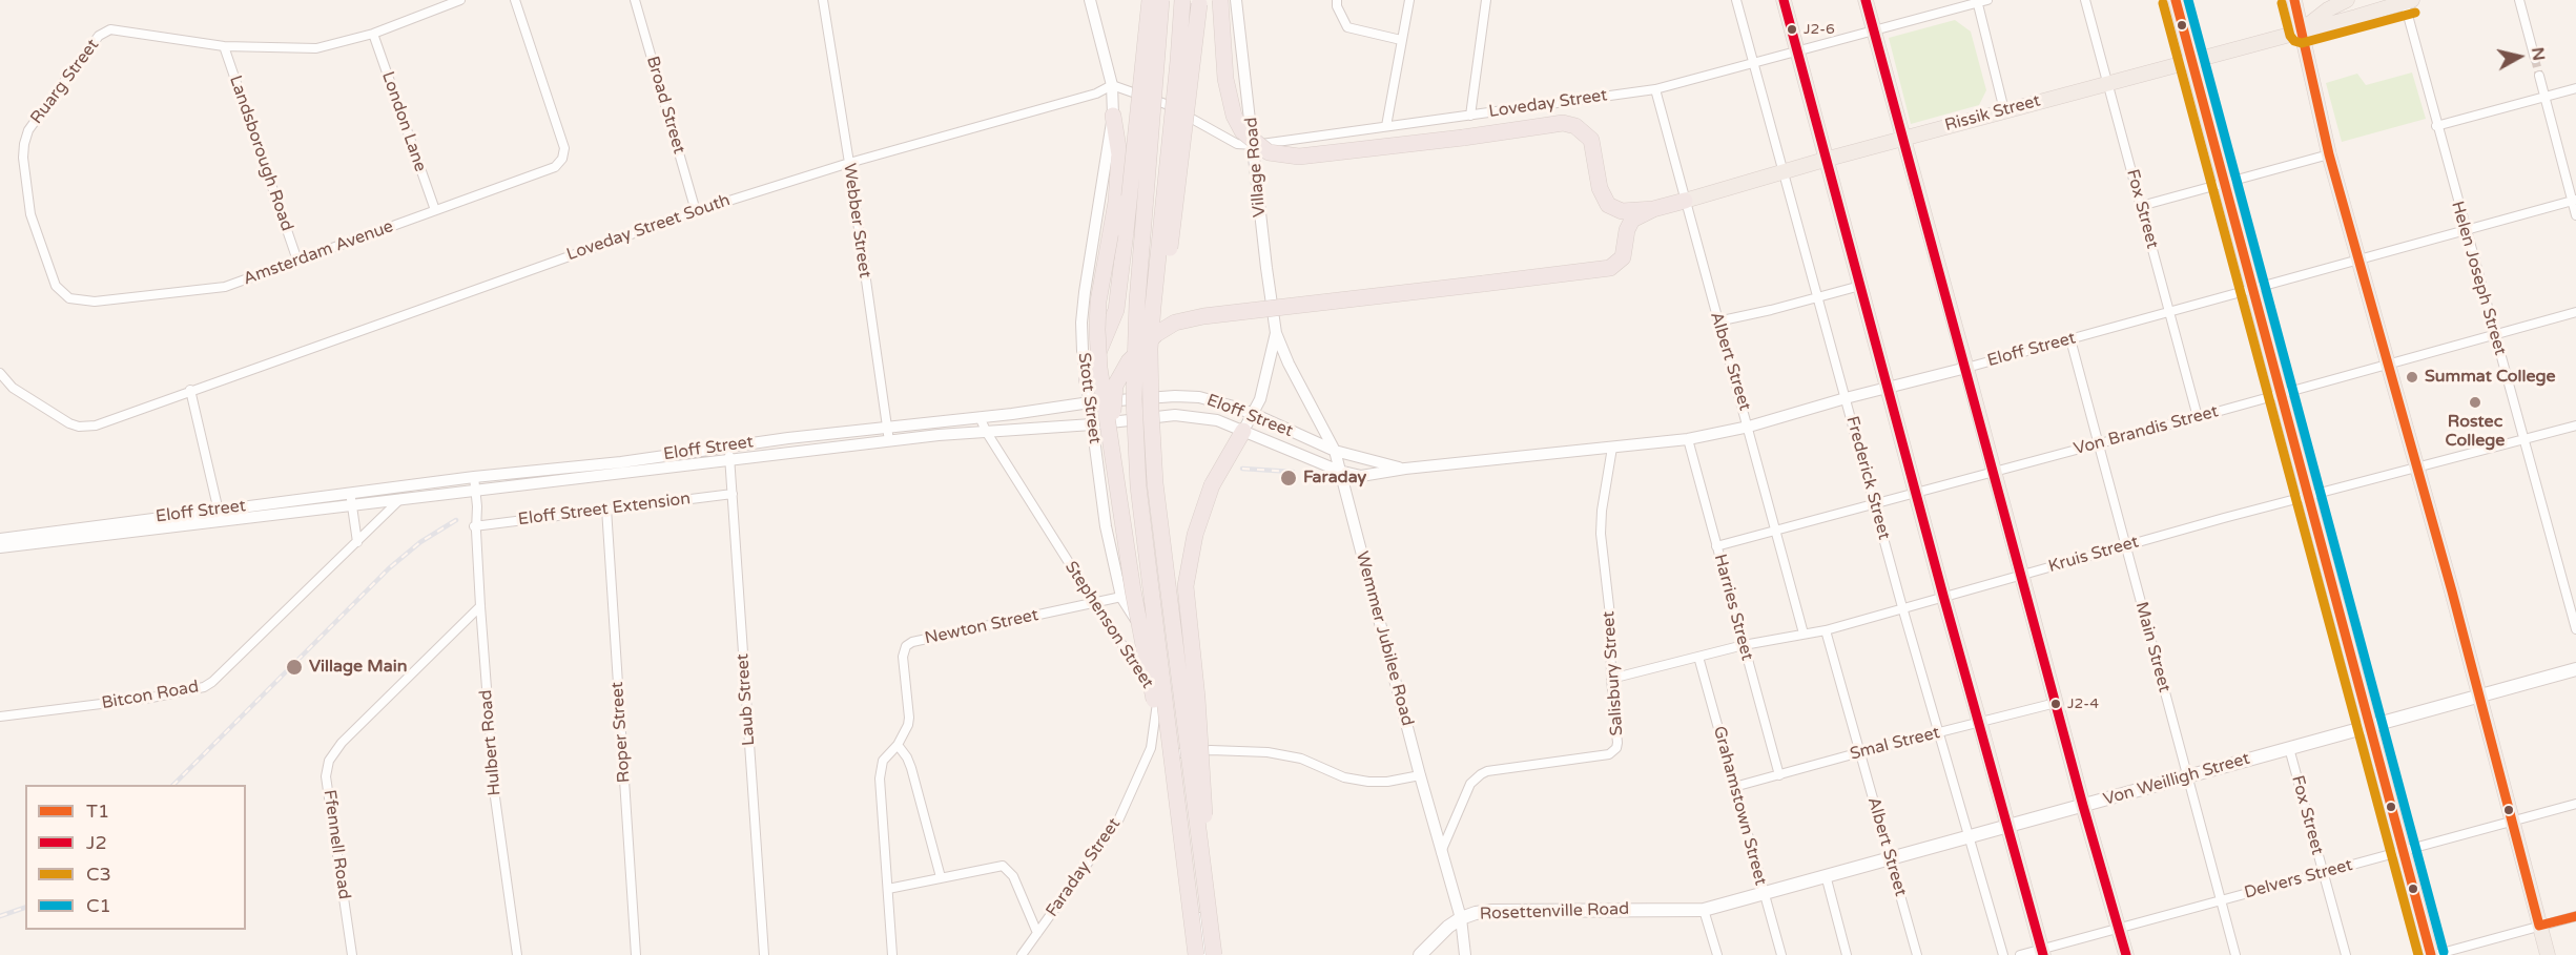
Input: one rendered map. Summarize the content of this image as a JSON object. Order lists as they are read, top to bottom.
{
  "streets": {
    "main road": ["Rissik Street", "Von Weilligh Street", "Rosettenville Road"],
    "street": [
      "Ruarg Street",
      "Loveday Street",
      "Broad Street",
      "London Lane",
      "Landsborough Road",
      "Village Road",
      "Fox Street",
      "Webber Street",
      "Loveday Street South",
      "Amsterdam Avenue",
      "Helen Joseph Street",
      "Eloff Street",
      "Albert Street",
      "Stott Street",
      "Von Brandis Street",
      "Frederick Street",
      "Eloff Street Extension",
      "Kruis Street",
      "Harries Street",
      "Stephenson Street",
      "Newton Street",
      "Wemmer Jubilee Road",
      "Main Street",
      "Salisbury Street",
      "Bitcon Road",
      "Laub Street",
      "Roper Street",
      "Hulbert Road",
      "Smal Street",
      "Grahamstown Street",
      "Ffennell Road",
      "Faraday Street",
      "Delvers Street"
    ]
  },
  "crossings": [
    ["Ruarg Street", "Landsborough Road"],
    ["Ruarg Street", "Amsterdam Avenue"],
    ["Loveday Street", "Village Road"],
    ["Loveday Street", "Loveday Street South"],
    ["Loveday Street", "Albert Street"],
    ["Loveday Street", "Stott Street"],
    ["Loveday Street", "Frederick Street"],
    ["Broad Street", "Loveday Street South"],
    ["Rissik Street", "Fox Street"],
    ["Rissik Street", "Helen Joseph Street"],
    ["Rissik Street", "Albert Street"],
    ["Rissik Street", "Frederick Street"],
    ["London Lane", "Amsterdam Avenue"],
    ["Landsborough Road", "Amsterdam Avenue"],
    ["Village Road", "Wemmer Jubilee Road"],
    ["Fox Street", "Eloff Street"],
    ["Fox Street", "Von Brandis Street"],
    ["Fox Street", "Von Weilligh Street"],
    ["Fox Street", "Delvers Street"],
    ["Webber Street", "Loveday Street South"],
    ["Webber Street", "Eloff Street"],
    ["Loveday Street South", "Stott Street"],
    ["Helen Joseph Street", "Eloff Street"],
    ["Helen Joseph Street", "Von Brandis Street"],
    ["Helen Joseph Street", "Kruis Street"],
    ["Eloff Street", "Albert Street"],
    ["Eloff Street", "Stott Street"],
    ["Eloff Street", "Frederick Street"],
    ["Eloff Street", "Harries Street"],
    ["Eloff Street", "Stephenson Street"],
    ["Eloff Street", "Wemmer Jubilee Road"],
    ["Eloff Street", "Main Street"],
    ["Eloff Street", "Salisbury Street"],
    ["Eloff Street", "Bitcon Road"],
    ["Eloff Street", "Laub Street"],
    ["Eloff Street", "Hulbert Road"],
    ["Albert Street", "Von Brandis Street"],
    ["Albert Street", "Kruis Street"],
    ["Albert Street", "Smal Street"],
    ["Albert Street", "Von Weilligh Street"],
    ["Stott Street", "Stephenson Street"],
    ["Stott Street", "Newton Street"],
    ["Stott Street", "Faraday Street"],
    ["Von Brandis Street", "Frederick Street"],
    ["Von Brandis Street", "Harries Street"],
    ["Von Brandis Street", "Main Street"],
    ["Frederick Street", "Kruis Street"],
    ["Frederick Street", "Smal Street"],
    ["Frederick Street", "Von Weilligh Street"],
    ["Eloff Street Extension", "Laub Street"],
    ["Eloff Street Extension", "Roper Street"],
    ["Eloff Street Extension", "Hulbert Road"],
    ["Kruis Street", "Harries Street"],
    ["Kruis Street", "Main Street"],
    ["Kruis Street", "Salisbury Street"],
    ["Kruis Street", "Grahamstown Street"],
    ["Harries Street", "Smal Street"],
    ["Stephenson Street", "Newton Street"],
    ["Stephenson Street", "Faraday Street"],
    ["Wemmer Jubilee Road", "Salisbury Street"],
    ["Wemmer Jubilee Road", "Rosettenville Road"],
    ["Main Street", "Von Weilligh Street"],
    ["Main Street", "Delvers Street"],
    ["Hulbert Road", "Ffennell Road"],
    ["Smal Street", "Grahamstown Street"],
    ["Von Weilligh Street", "Grahamstown Street"],
    ["Von Weilligh Street", "Rosettenville Road"]
  ],
  "places": [
    "J2-6",
    "Summat College",
    "Rostec College",
    "Faraday",
    "Village Main",
    "J2-4"
  ],
  "lines": [
    "transit line T1",
    "transit line J2",
    "transit line C1",
    "transit line C3"
  ],
  "legend": [
    "T1",
    "J2",
    "C3",
    "C1"
  ],
  "north": "right"
}
